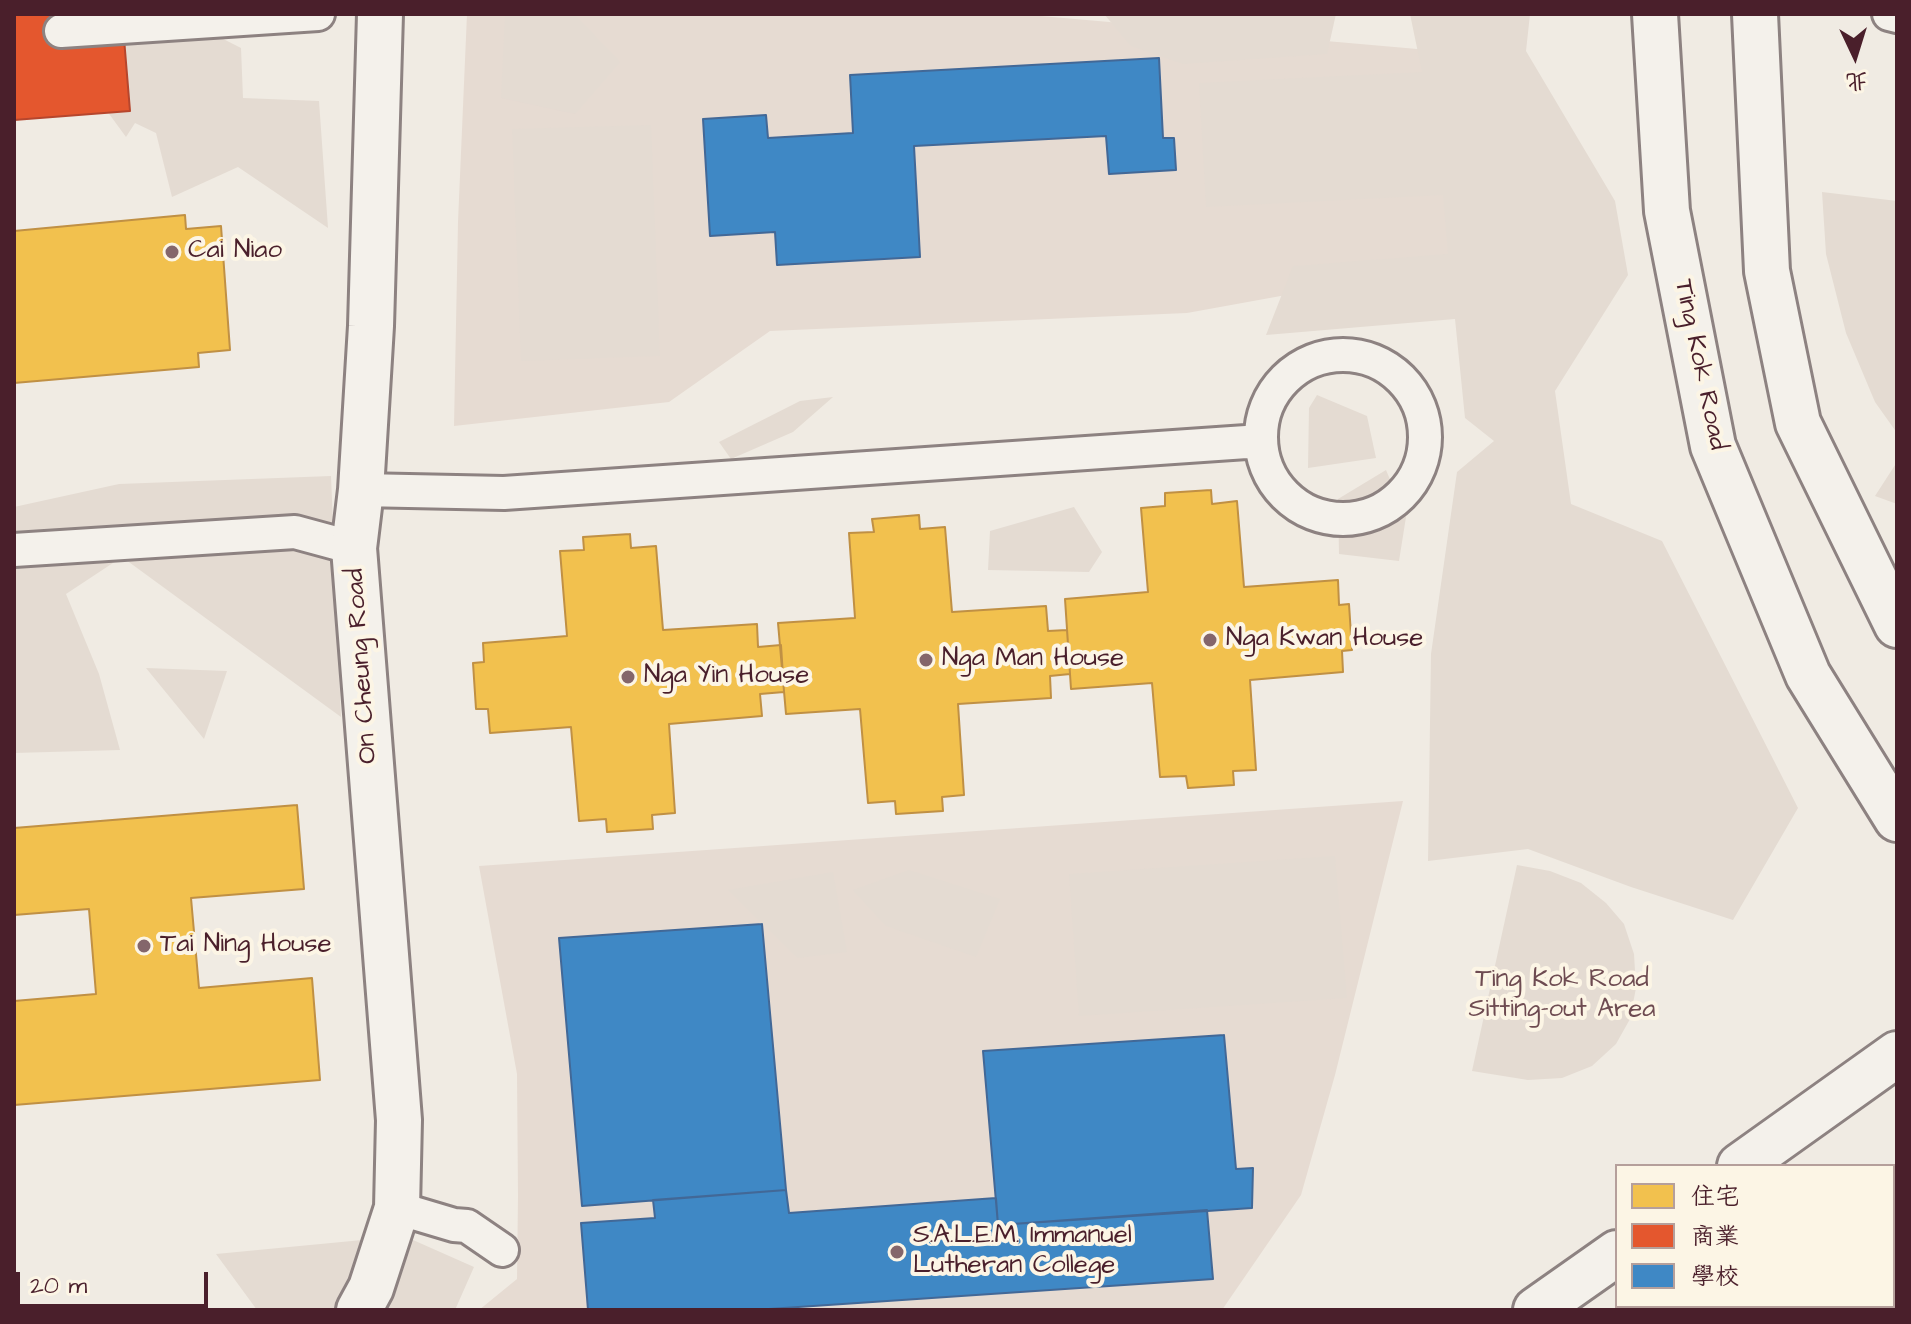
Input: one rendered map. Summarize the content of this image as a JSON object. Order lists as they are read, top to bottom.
{
  "streets": {
    "main road": ["Ting Kok Road", "On Cheung Road"]
  },
  "parks": ["Ting Kok Road Sitting-out Area"],
  "places": [
    "Cai Niao",
    "Nga Kwan House",
    "Nga Man House",
    "Nga Yin House",
    "Tai Ning House",
    "S.A.L.E.M. Immanuel Lutheran College"
  ],
  "legend": ["住宅", "商業", "學校"],
  "scale_bar": "20 m",
  "north": "bottom"
}
